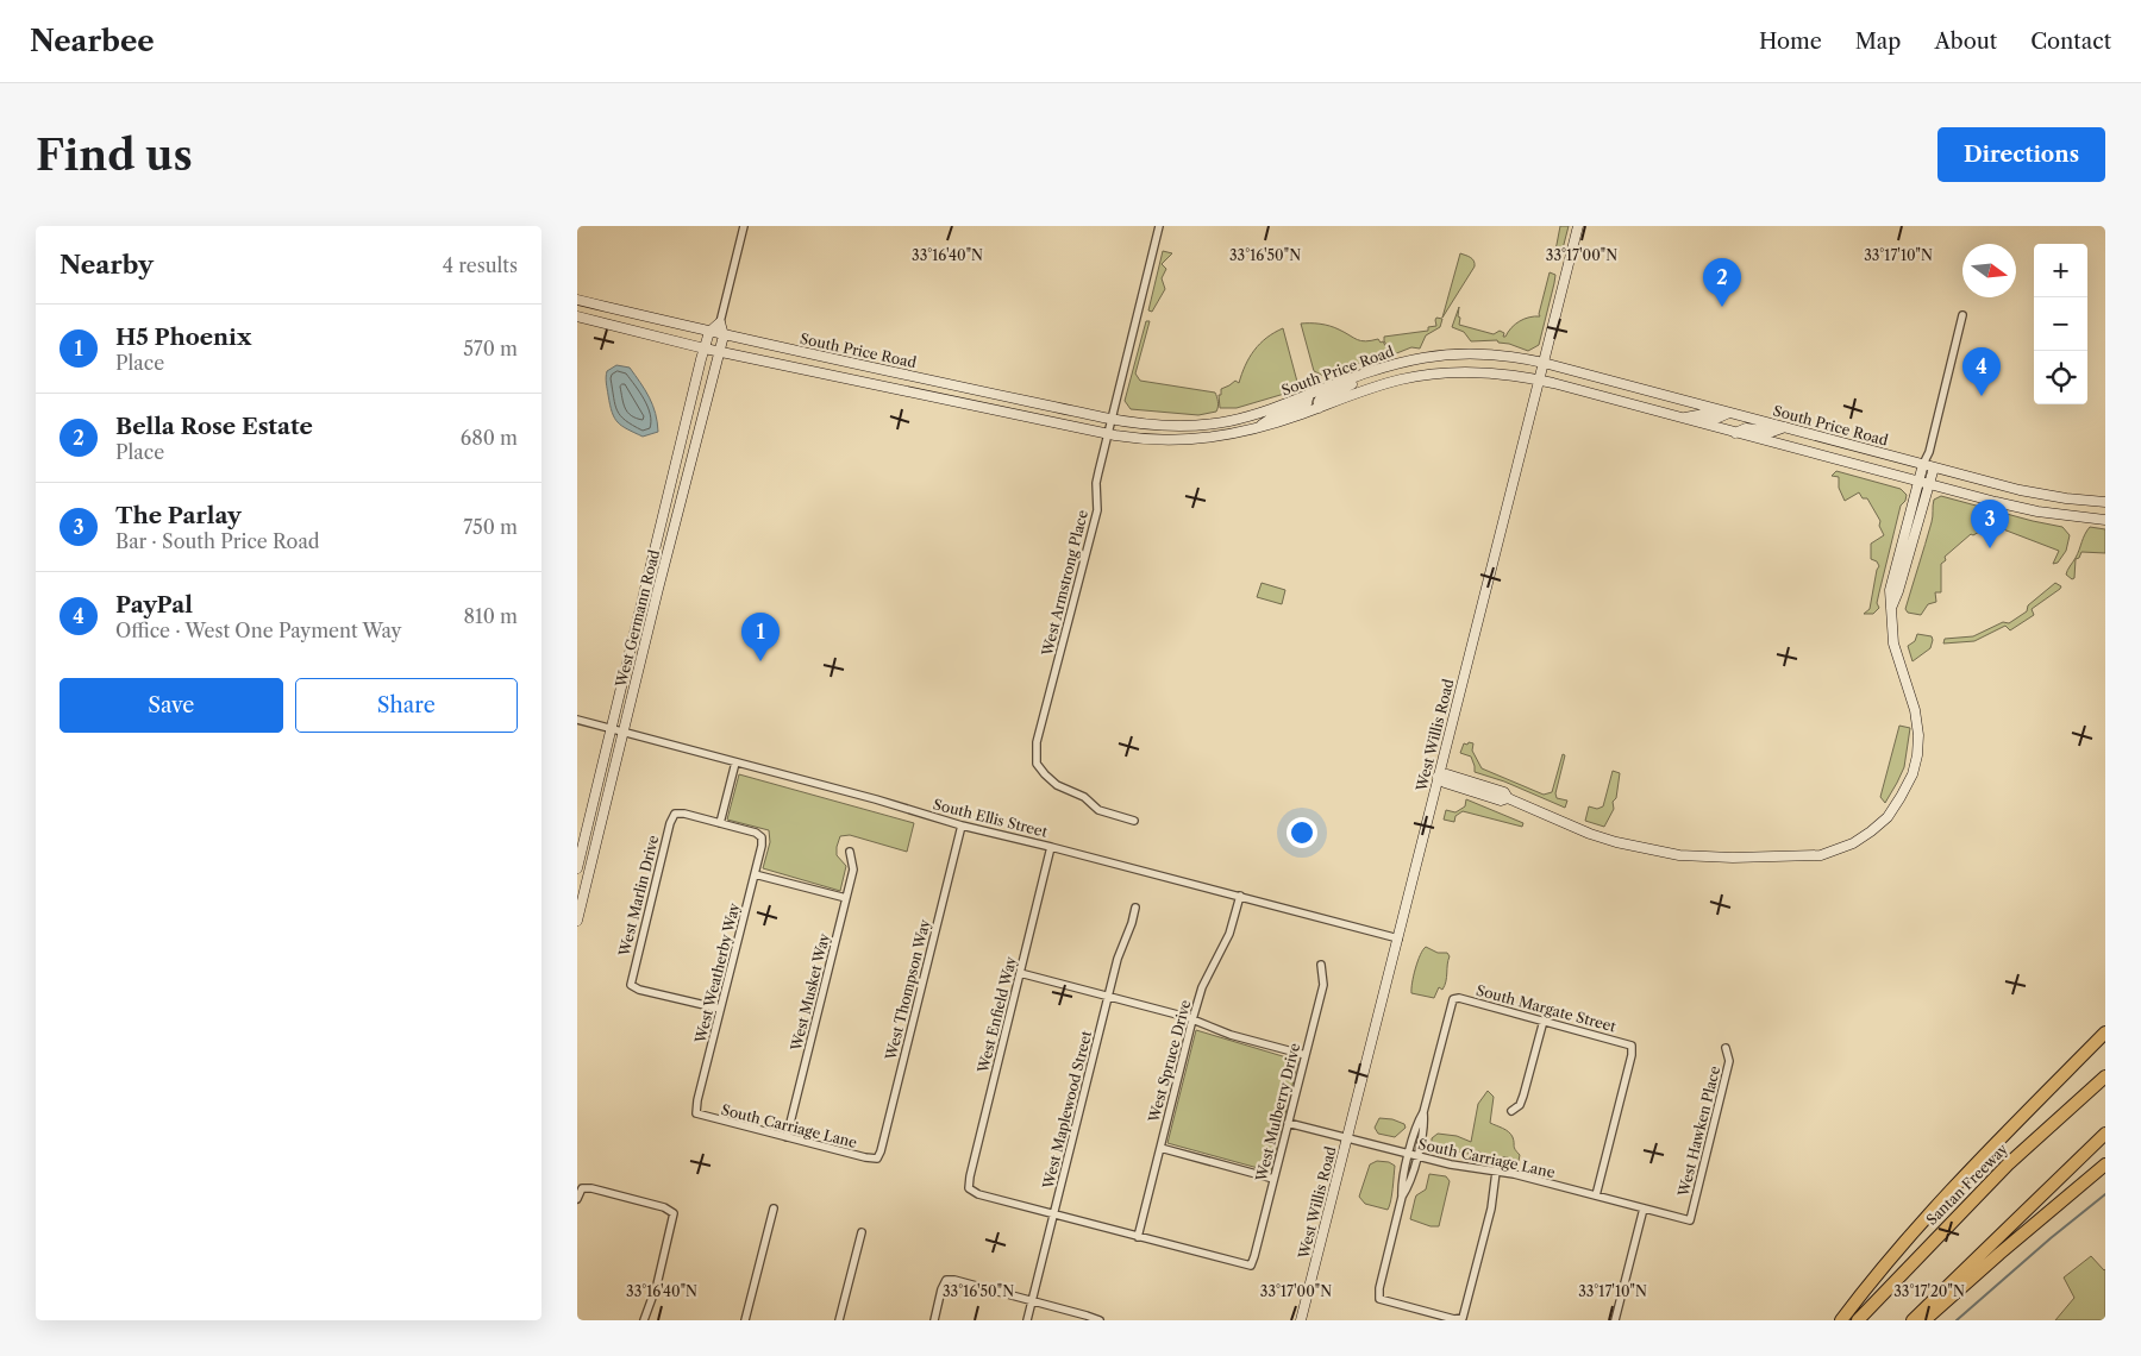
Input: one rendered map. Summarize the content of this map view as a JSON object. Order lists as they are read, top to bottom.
{
  "streets": {
    "highway": ["Santan Freeway"],
    "main road": ["South Price Road", "West Germann Road", "West Willis Road"],
    "street": [
      "West Armstrong Place",
      "South Ellis Street",
      "West Marlin Drive",
      "West Weatherby Way",
      "West Thompson Way",
      "West Musket Way",
      "South Margate Street",
      "West Enfield Way",
      "West Spruce Drive",
      "West Maplewood Street",
      "West Mulberry Drive",
      "South Carriage Lane",
      "West Hawken Place"
    ]
  },
  "crossings": [
    ["South Price Road", "West Armstrong Place"],
    ["South Price Road", "West Germann Road"],
    ["South Price Road", "West Willis Road"],
    ["West Germann Road", "South Ellis Street"],
    ["West Willis Road", "South Ellis Street"],
    ["West Willis Road", "South Carriage Lane"],
    ["South Ellis Street", "West Thompson Way"],
    ["South Ellis Street", "West Enfield Way"],
    ["South Ellis Street", "West Spruce Drive"],
    ["West Marlin Drive", "West Weatherby Way"],
    ["West Weatherby Way", "South Carriage Lane"],
    ["West Thompson Way", "South Carriage Lane"],
    ["West Musket Way", "South Carriage Lane"],
    ["South Margate Street", "South Carriage Lane"],
    ["West Enfield Way", "West Maplewood Street"],
    ["West Spruce Drive", "West Mulberry Drive"],
    ["West Mulberry Drive", "South Carriage Lane"],
    ["South Carriage Lane", "West Hawken Place"]
  ],
  "north": "right",
  "page": {
    "header": "Nearbee",
    "nav": [
      "Home",
      "Map",
      "About",
      "Contact"
    ],
    "buttons": [
      "Directions",
      ["Save", "Share"]
    ],
    "title": "Find us",
    "heading": ["Nearby", "4 results"],
    "map_buttons": ["+", "−"],
    "pins": [
      "2",
      "4",
      "3",
      "1"
    ],
    "list": [
      {
        "mark": "1",
        "name": "H5 Phoenix",
        "note": "Place",
        "value": "570 m"
      },
      {
        "mark": "2",
        "name": "Bella Rose Estate",
        "note": "Place",
        "value": "680 m"
      },
      {
        "mark": "3",
        "name": "The Parlay",
        "note": "Bar · South Price Road",
        "value": "750 m"
      },
      {
        "mark": "4",
        "name": "PayPal",
        "note": "Office · West One Payment Way",
        "value": "810 m"
      }
    ]
  },
  "coordinates": [
    "33°16'40\"N",
    "33°16'50\"N",
    "33°17'00\"N",
    "33°17'10\"N",
    "33°17'20\"N"
  ]
}
